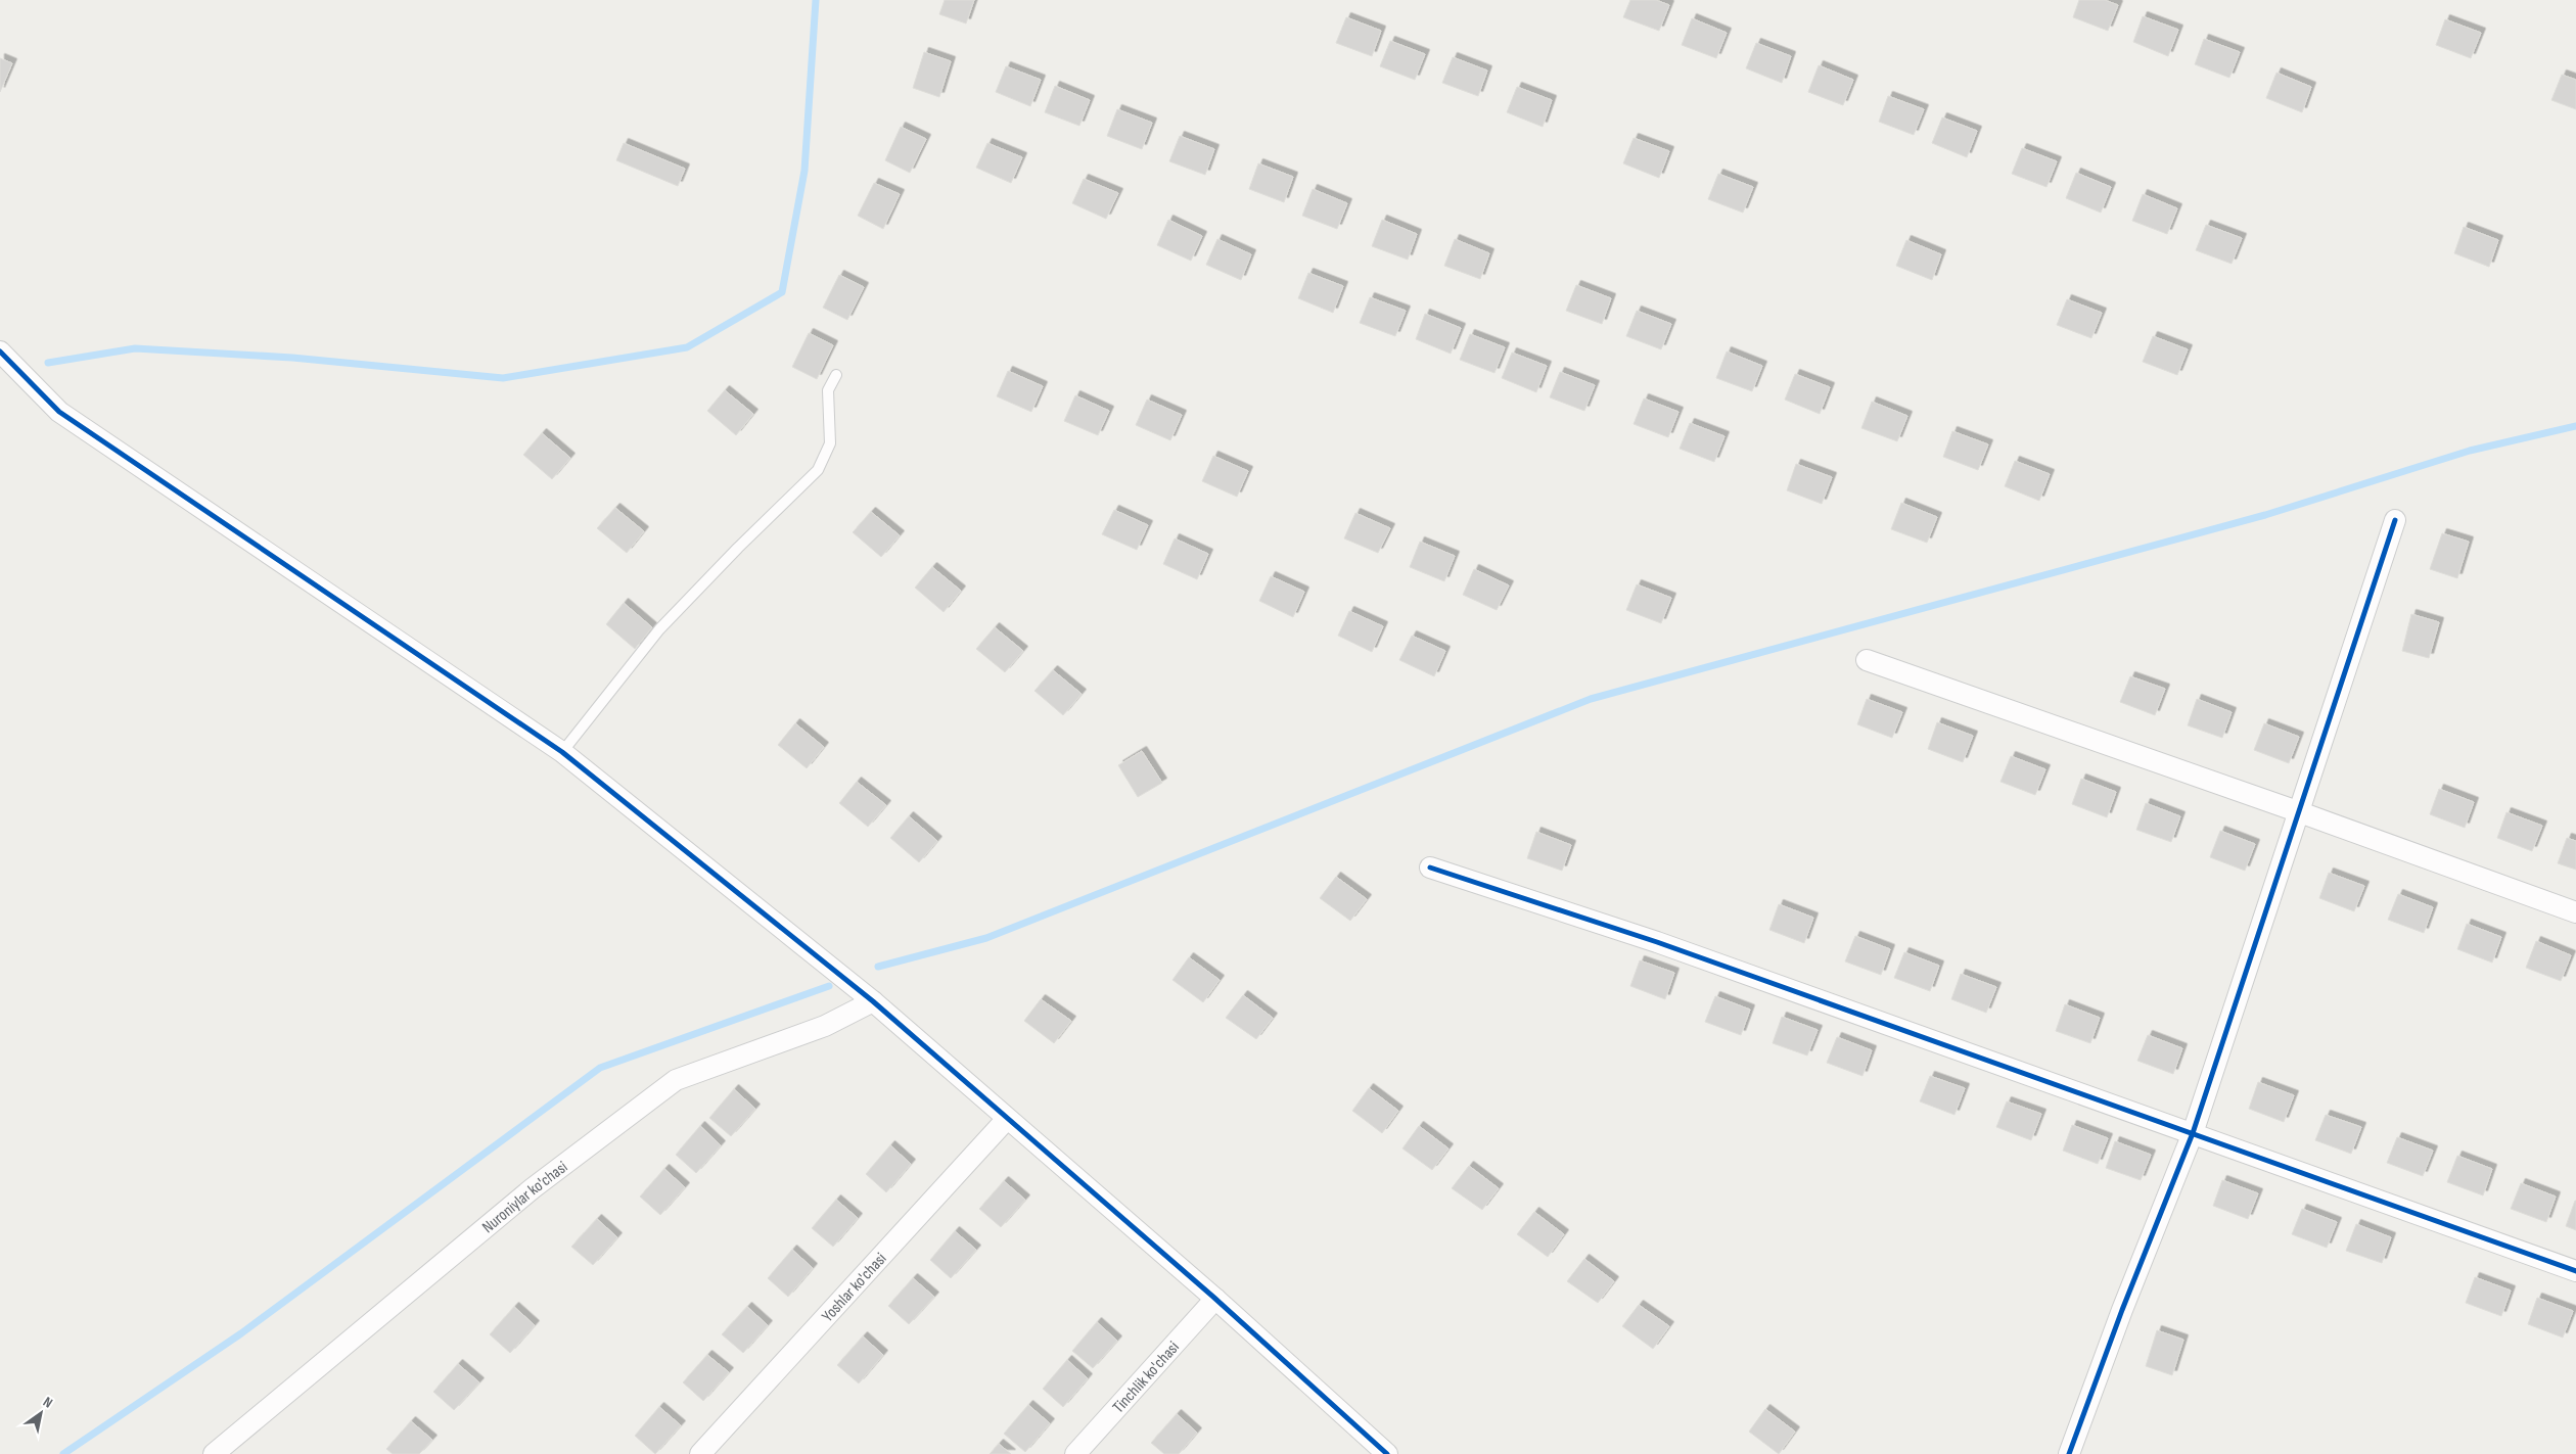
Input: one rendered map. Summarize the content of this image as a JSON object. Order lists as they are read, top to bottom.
{
  "streets": {
    "street": ["Nuroniylar ko'chasi", "Yoshlar ko'chasi", "Tinchlik ko'chasi"]
  },
  "north": "top right"
}
